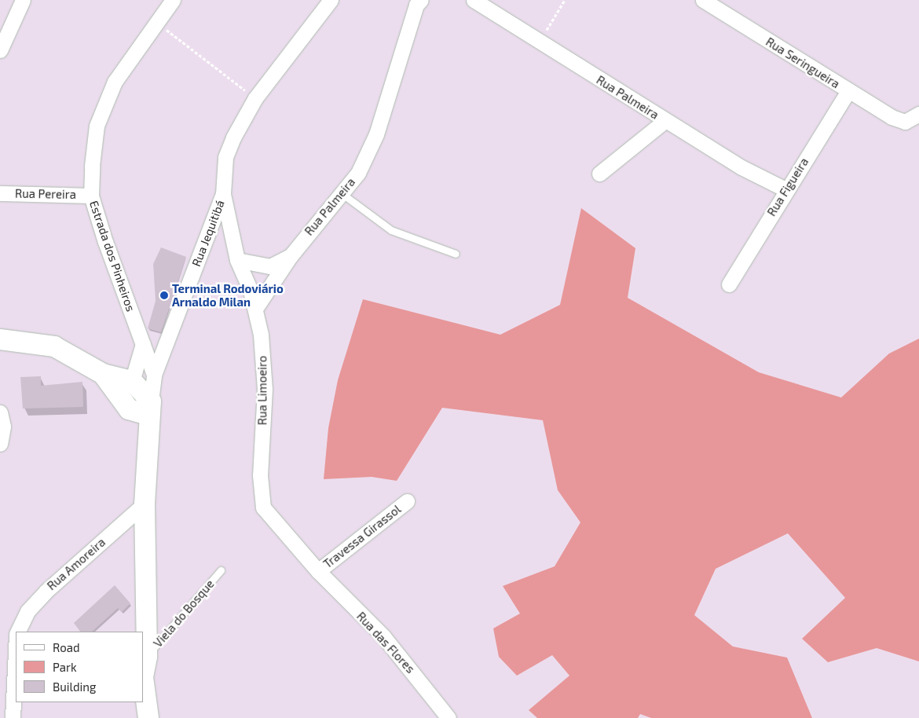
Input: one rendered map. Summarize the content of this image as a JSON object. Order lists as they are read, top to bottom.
{
  "streets": {
    "main road": ["Estrada dos Pinheiros"],
    "street": [
      "Rua Seringueira",
      "Rua Palmeira",
      "Rua Figueira",
      "Rua Pereira",
      "Rua Jequitibá",
      "Rua Limoeiro",
      "Travessa Girassol",
      "Rua Amoreira",
      "Rua das Flores"
    ],
    "lane": ["Viela do Bosque"]
  },
  "crossings": [
    ["Rua Seringueira", "Rua Figueira"],
    ["Rua Palmeira", "Rua Figueira"],
    ["Rua Palmeira", "Rua Limoeiro"],
    ["Rua Pereira", "Estrada dos Pinheiros"],
    ["Rua Jequitibá", "Estrada dos Pinheiros"],
    ["Rua Jequitibá", "Rua Limoeiro"],
    ["Estrada dos Pinheiros", "Rua Amoreira"],
    ["Estrada dos Pinheiros", "Viela do Bosque"],
    ["Rua Limoeiro", "Travessa Girassol"],
    ["Rua Limoeiro", "Rua das Flores"],
    ["Travessa Girassol", "Rua das Flores"]
  ],
  "places": ["Terminal Rodoviário Arnaldo Milan"],
  "legend": ["Road", "Park", "Building"]
}
